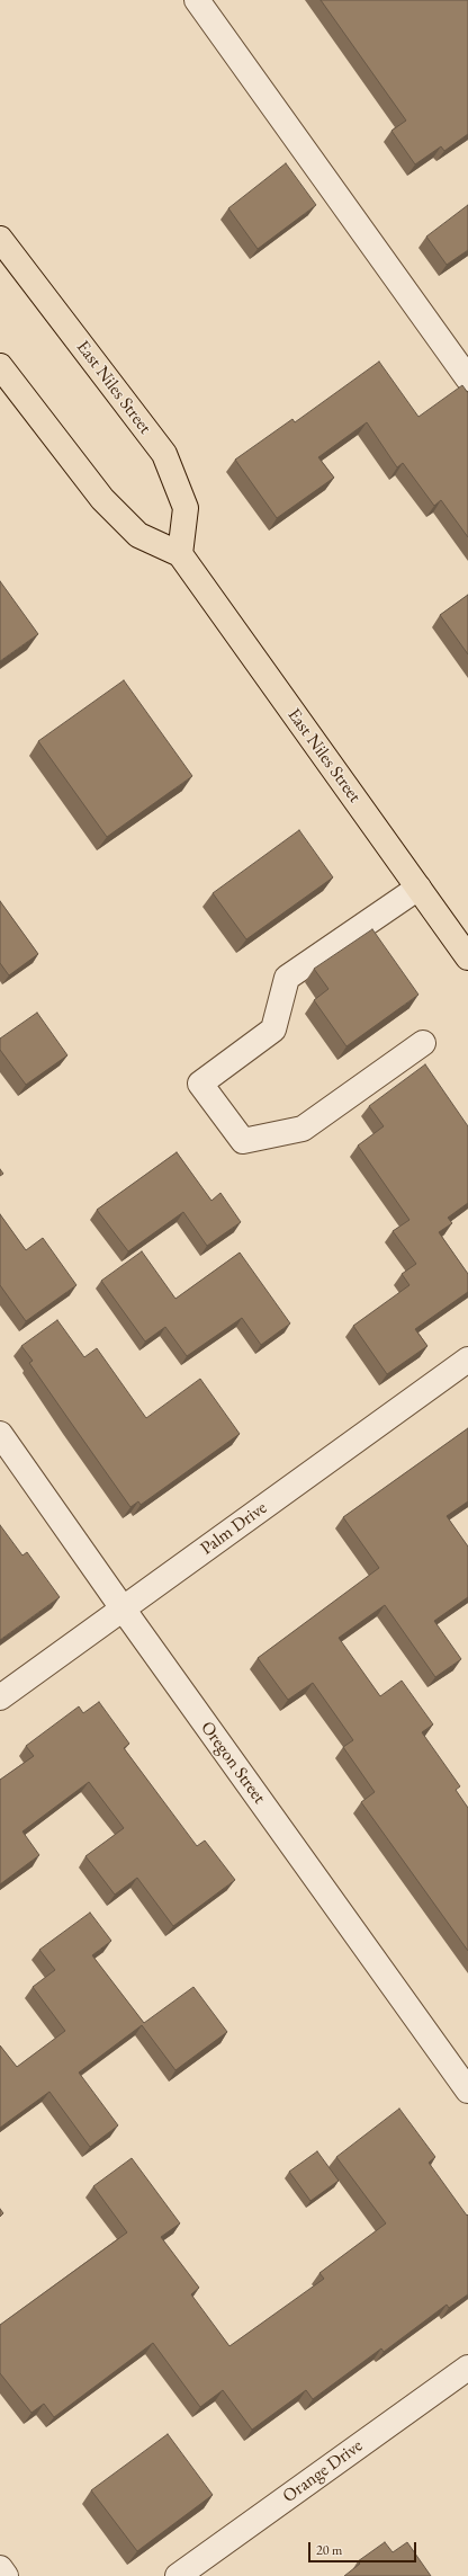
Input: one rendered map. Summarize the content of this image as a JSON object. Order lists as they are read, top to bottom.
{
  "streets": {
    "main road": ["East Niles Street"],
    "street": ["Palm Drive", "Oregon Street", "Orange Drive"]
  },
  "crossings": [
    ["Palm Drive", "Oregon Street"]
  ],
  "scale_bar": "20 m"
}
